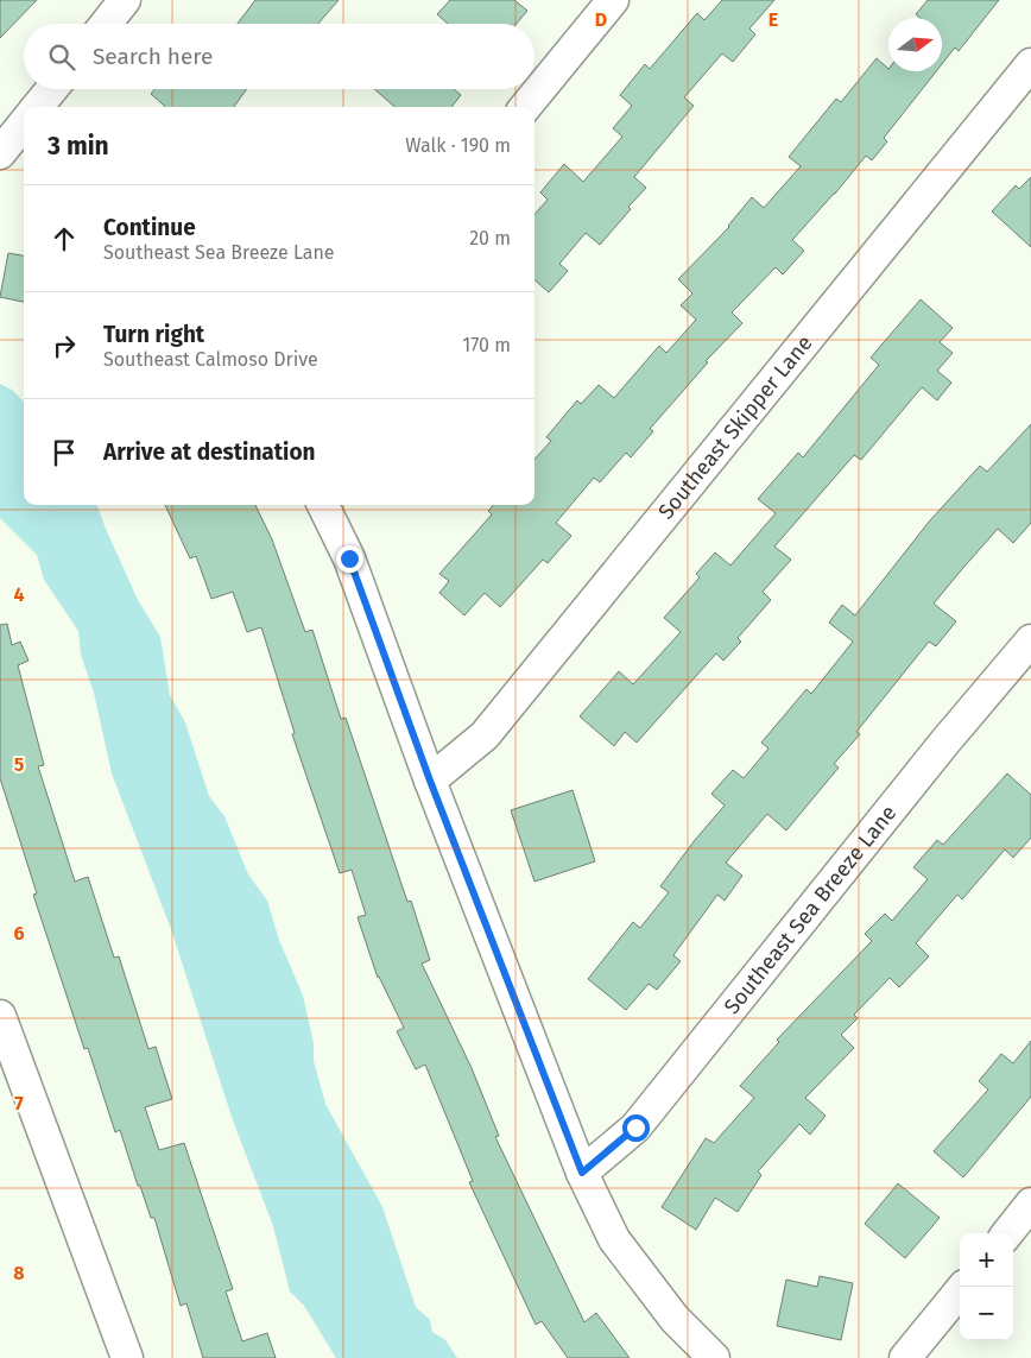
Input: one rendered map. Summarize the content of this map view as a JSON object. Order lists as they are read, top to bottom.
{
  "streets": {
    "street": ["Southeast Skipper Lane", "Southeast Sea Breeze Lane"]
  },
  "north": "right",
  "page": {
    "search": "Search here",
    "heading": ["3 min", "Walk · 190 m"],
    "list": [
      ["Continue", "Southeast Sea Breeze Lane", "20 m"],
      ["Turn right", "Southeast Calmoso Drive", "170 m"],
      "Arrive at destination"
    ],
    "map_buttons": ["+", "−"]
  },
  "grid": {
    "columns": ["D", "E"],
    "rows": [
      "4",
      "5",
      "6",
      "7",
      "8"
    ]
  }
}
